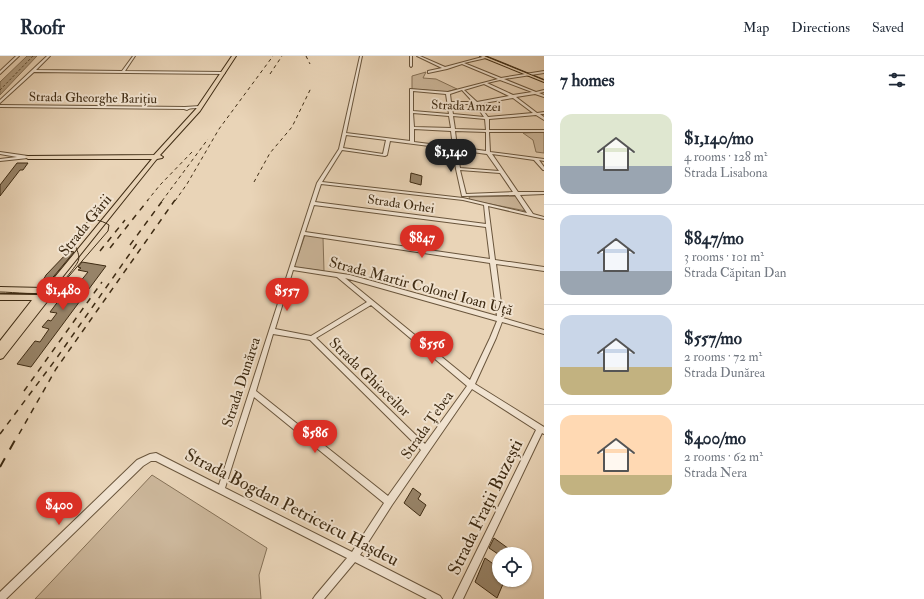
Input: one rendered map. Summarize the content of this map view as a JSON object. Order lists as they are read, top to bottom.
{
  "streets": {
    "main road": ["Strada Gării"],
    "street": [
      "Strada Gheorghe Barițiu",
      "Strada Amzei",
      "Strada Orhei",
      "Strada Martir Colonel Ioan Uță",
      "Strada Ghioceilor",
      "Strada Dunărea",
      "Strada Țebea",
      "Strada Bogdan Petriceicu Hașdeu",
      "Strada Frații Buzești"
    ]
  },
  "crossings": [
    ["Strada Gheorghe Barițiu", "Strada Gării"],
    ["Strada Orhei", "Strada Dunărea"],
    ["Strada Martir Colonel Ioan Uță", "Strada Dunărea"],
    ["Strada Martir Colonel Ioan Uță", "Strada Țebea"],
    ["Strada Ghioceilor", "Strada Țebea"],
    ["Strada Dunărea", "Strada Bogdan Petriceicu Hașdeu"],
    ["Strada Țebea", "Strada Bogdan Petriceicu Hașdeu"]
  ],
  "page": {
    "header": "Roofr",
    "nav": ["Map", "Directions", "Saved"],
    "heading": "7 homes",
    "list": [
      {
        "name": "$1,140/mo",
        "note": "4 rooms · 128 m² · Strada Lisabona"
      },
      {
        "name": "$847/mo",
        "note": "3 rooms · 101 m² · Strada Căpitan Dan"
      },
      {
        "name": "$557/mo",
        "note": "2 rooms · 72 m² · Strada Dunărea"
      },
      {
        "name": "$400/mo",
        "note": "2 rooms · 62 m² · Strada Nera"
      }
    ],
    "price": [
      "$1,140",
      "$847",
      "$1,480",
      "$557",
      "$556",
      "$586",
      "$400"
    ]
  }
}
